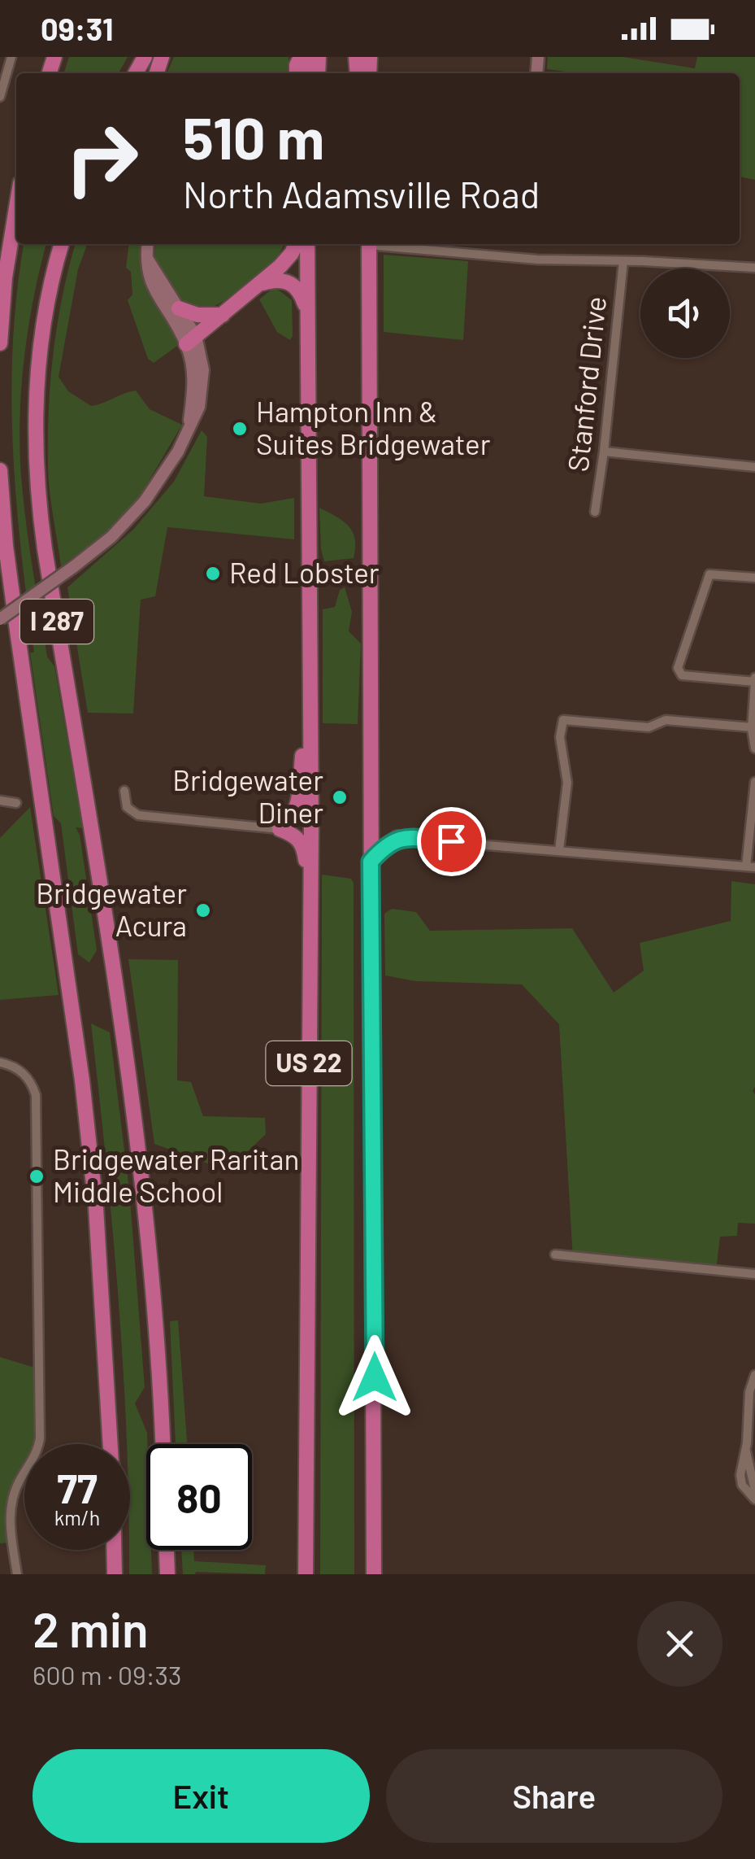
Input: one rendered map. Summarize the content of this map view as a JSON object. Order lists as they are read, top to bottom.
{
  "streets": {
    "highway": ["I 287", "US 22"],
    "street": ["Stanford Drive"]
  },
  "places": [
    "Hampton Inn & Suites Bridgewater",
    "Red Lobster",
    "Bridgewater Diner",
    "Bridgewater Acura",
    "Bridgewater Raritan Middle School"
  ],
  "page": {
    "status": "09:31",
    "turn": ["510 m", "North Adamsville Road"],
    "speed": "77 km/h",
    "limit": "80",
    "heading": ["2 min", "600 m · 09:33"],
    "buttons": ["Exit", "Share"]
  }
}
